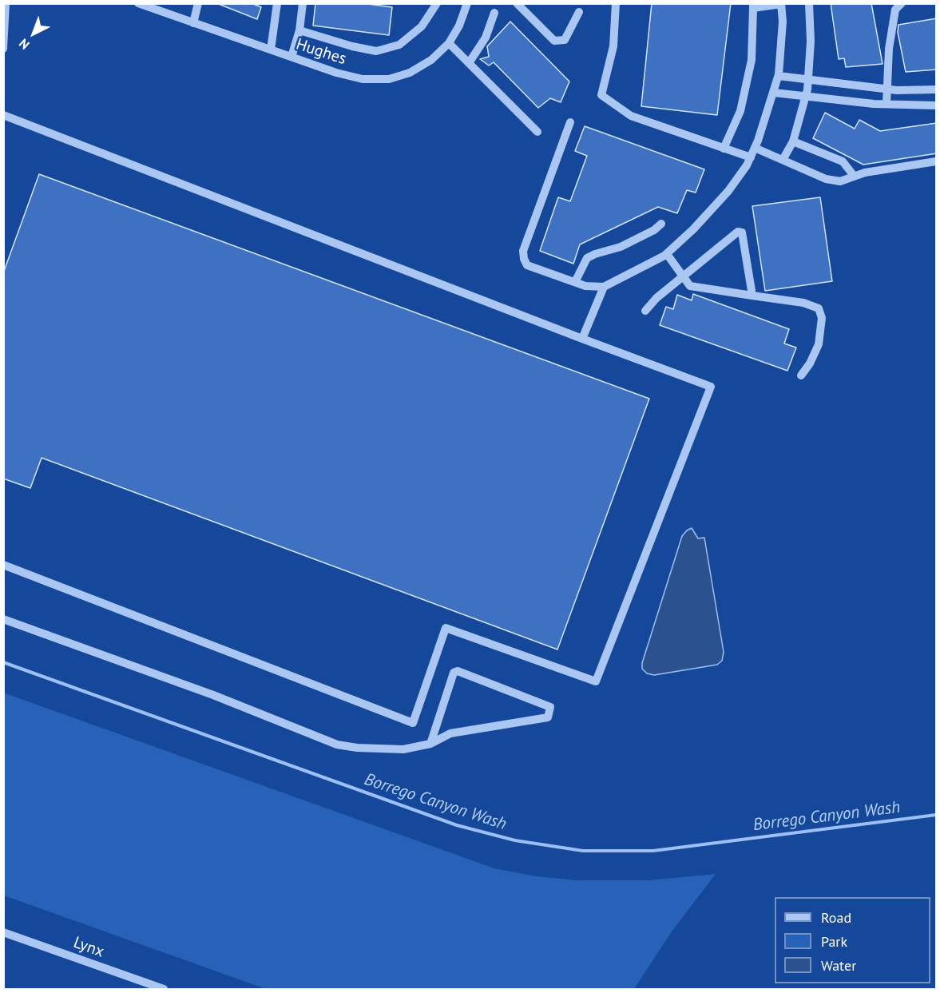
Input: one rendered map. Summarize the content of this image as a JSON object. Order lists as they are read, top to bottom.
{
  "streets": {
    "street": ["Hughes", "Lynx"]
  },
  "water": ["Borrego Canyon Wash"],
  "legend": ["Road", "Park", "Water"],
  "north": "bottom left"
}
